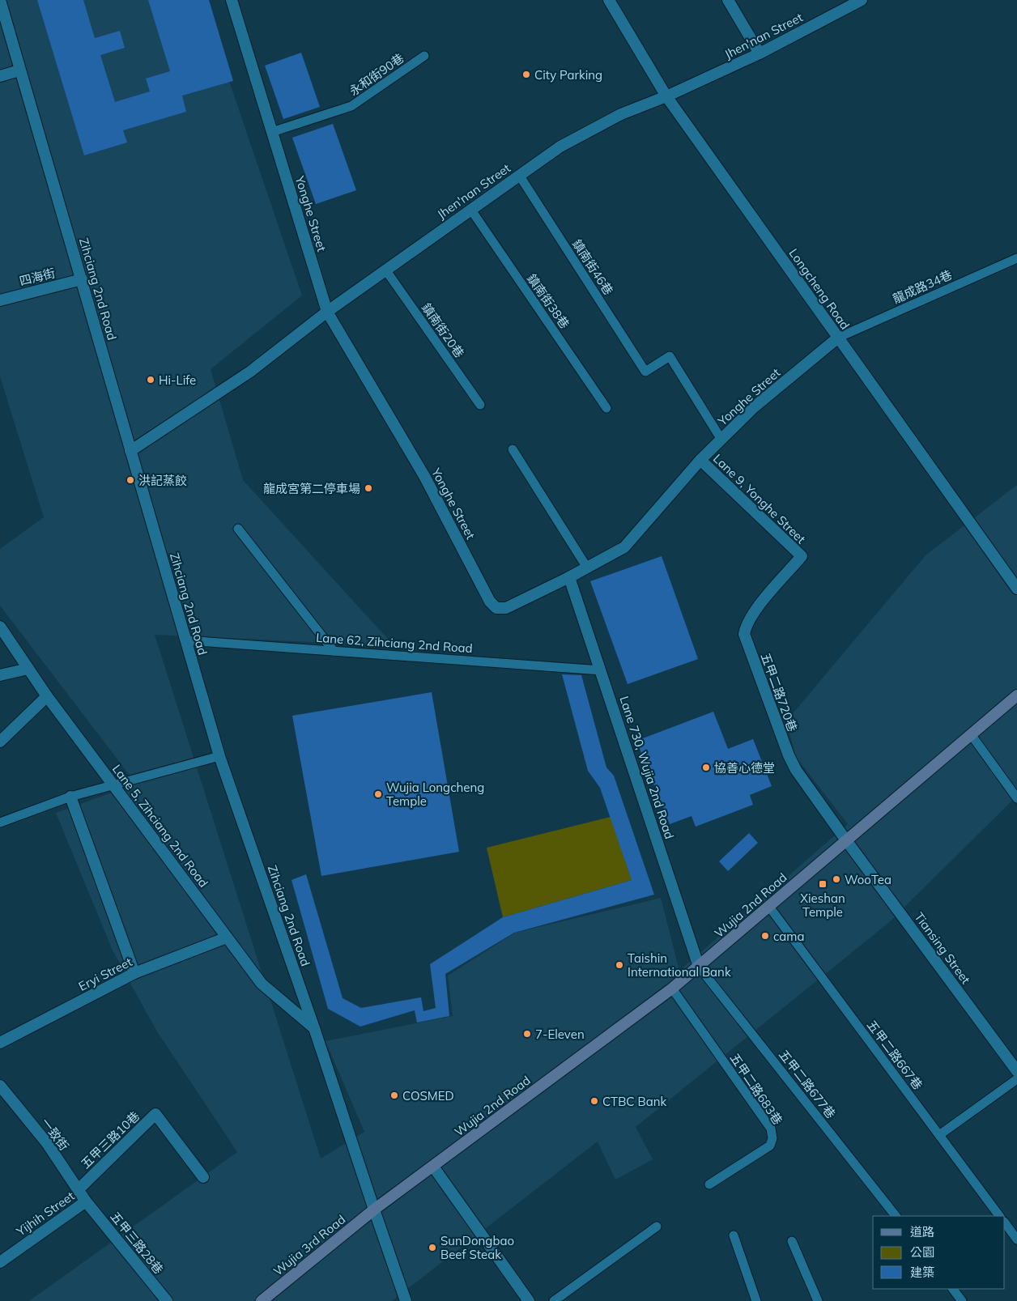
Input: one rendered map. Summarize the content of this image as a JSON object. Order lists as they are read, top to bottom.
{
  "streets": {
    "main road": ["Wujia 2nd Road", "Wujia 3rd Road"],
    "street": [
      "Jhen'nan Street",
      "Yonghe Street",
      "四海街",
      "Zihciang 2nd Road",
      "Longcheng Road",
      "Lane 9, Yonghe Street",
      "五甲二路720巷",
      "Lane 730, Wujia 2nd Road",
      "Lane 5, Zihciang 2nd Road",
      "Tiansing Street",
      "Eryi Street",
      "一致街",
      "五甲三路10巷",
      "Yijhih Street",
      "五甲三路28巷"
    ],
    "lane": [
      "永和街90巷",
      "鎮南街46巷",
      "龍成路34巷",
      "鎮南街38巷",
      "鎮南街20巷",
      "Lane 62, Zihciang 2nd Road",
      "五甲二路667巷",
      "五甲二路677巷",
      "五甲二路683巷"
    ]
  },
  "crossings": [
    ["Jhen'nan Street", "Yonghe Street"],
    ["Jhen'nan Street", "鎮南街46巷"],
    ["Jhen'nan Street", "Zihciang 2nd Road"],
    ["Jhen'nan Street", "Longcheng Road"],
    ["Jhen'nan Street", "鎮南街38巷"],
    ["Jhen'nan Street", "鎮南街20巷"],
    ["永和街90巷", "Yonghe Street"],
    ["Yonghe Street", "鎮南街46巷"],
    ["Yonghe Street", "龍成路34巷"],
    ["Yonghe Street", "Longcheng Road"],
    ["Yonghe Street", "Lane 9, Yonghe Street"],
    ["Yonghe Street", "Lane 730, Wujia 2nd Road"],
    ["四海街", "Zihciang 2nd Road"],
    ["龍成路34巷", "Longcheng Road"],
    ["Zihciang 2nd Road", "Lane 62, Zihciang 2nd Road"],
    ["Zihciang 2nd Road", "Lane 5, Zihciang 2nd Road"],
    ["Zihciang 2nd Road", "Wujia 2nd Road"],
    ["Zihciang 2nd Road", "Wujia 3rd Road"],
    ["Lane 9, Yonghe Street", "五甲二路720巷"],
    ["Lane 62, Zihciang 2nd Road", "Lane 730, Wujia 2nd Road"],
    ["五甲二路720巷", "Wujia 2nd Road"],
    ["五甲二路720巷", "Tiansing Street"],
    ["Lane 730, Wujia 2nd Road", "Wujia 2nd Road"],
    ["Lane 730, Wujia 2nd Road", "五甲二路677巷"],
    ["Lane 5, Zihciang 2nd Road", "Eryi Street"],
    ["Wujia 2nd Road", "Tiansing Street"],
    ["Wujia 2nd Road", "五甲二路667巷"],
    ["Wujia 2nd Road", "五甲二路677巷"],
    ["Wujia 2nd Road", "五甲二路683巷"],
    ["Wujia 2nd Road", "Wujia 3rd Road"],
    ["一致街", "五甲三路10巷"],
    ["一致街", "Yijhih Street"],
    ["一致街", "五甲三路28巷"],
    ["Yijhih Street", "五甲三路28巷"]
  ],
  "places": {
    "other": [
      "City Parking",
      "Hi-Life",
      "洪記蒸餃",
      "龍成宮第二停車場",
      "協善心德堂",
      "Wujia Longcheng Temple",
      "WooTea",
      "cama",
      "Taishin International Bank",
      "7-Eleven",
      "COSMED",
      "CTBC Bank",
      "SunDongbao Beef Steak"
    ],
    "transit": ["Xieshan Temple"]
  },
  "legend": ["道路", "公園", "建築"]
}
